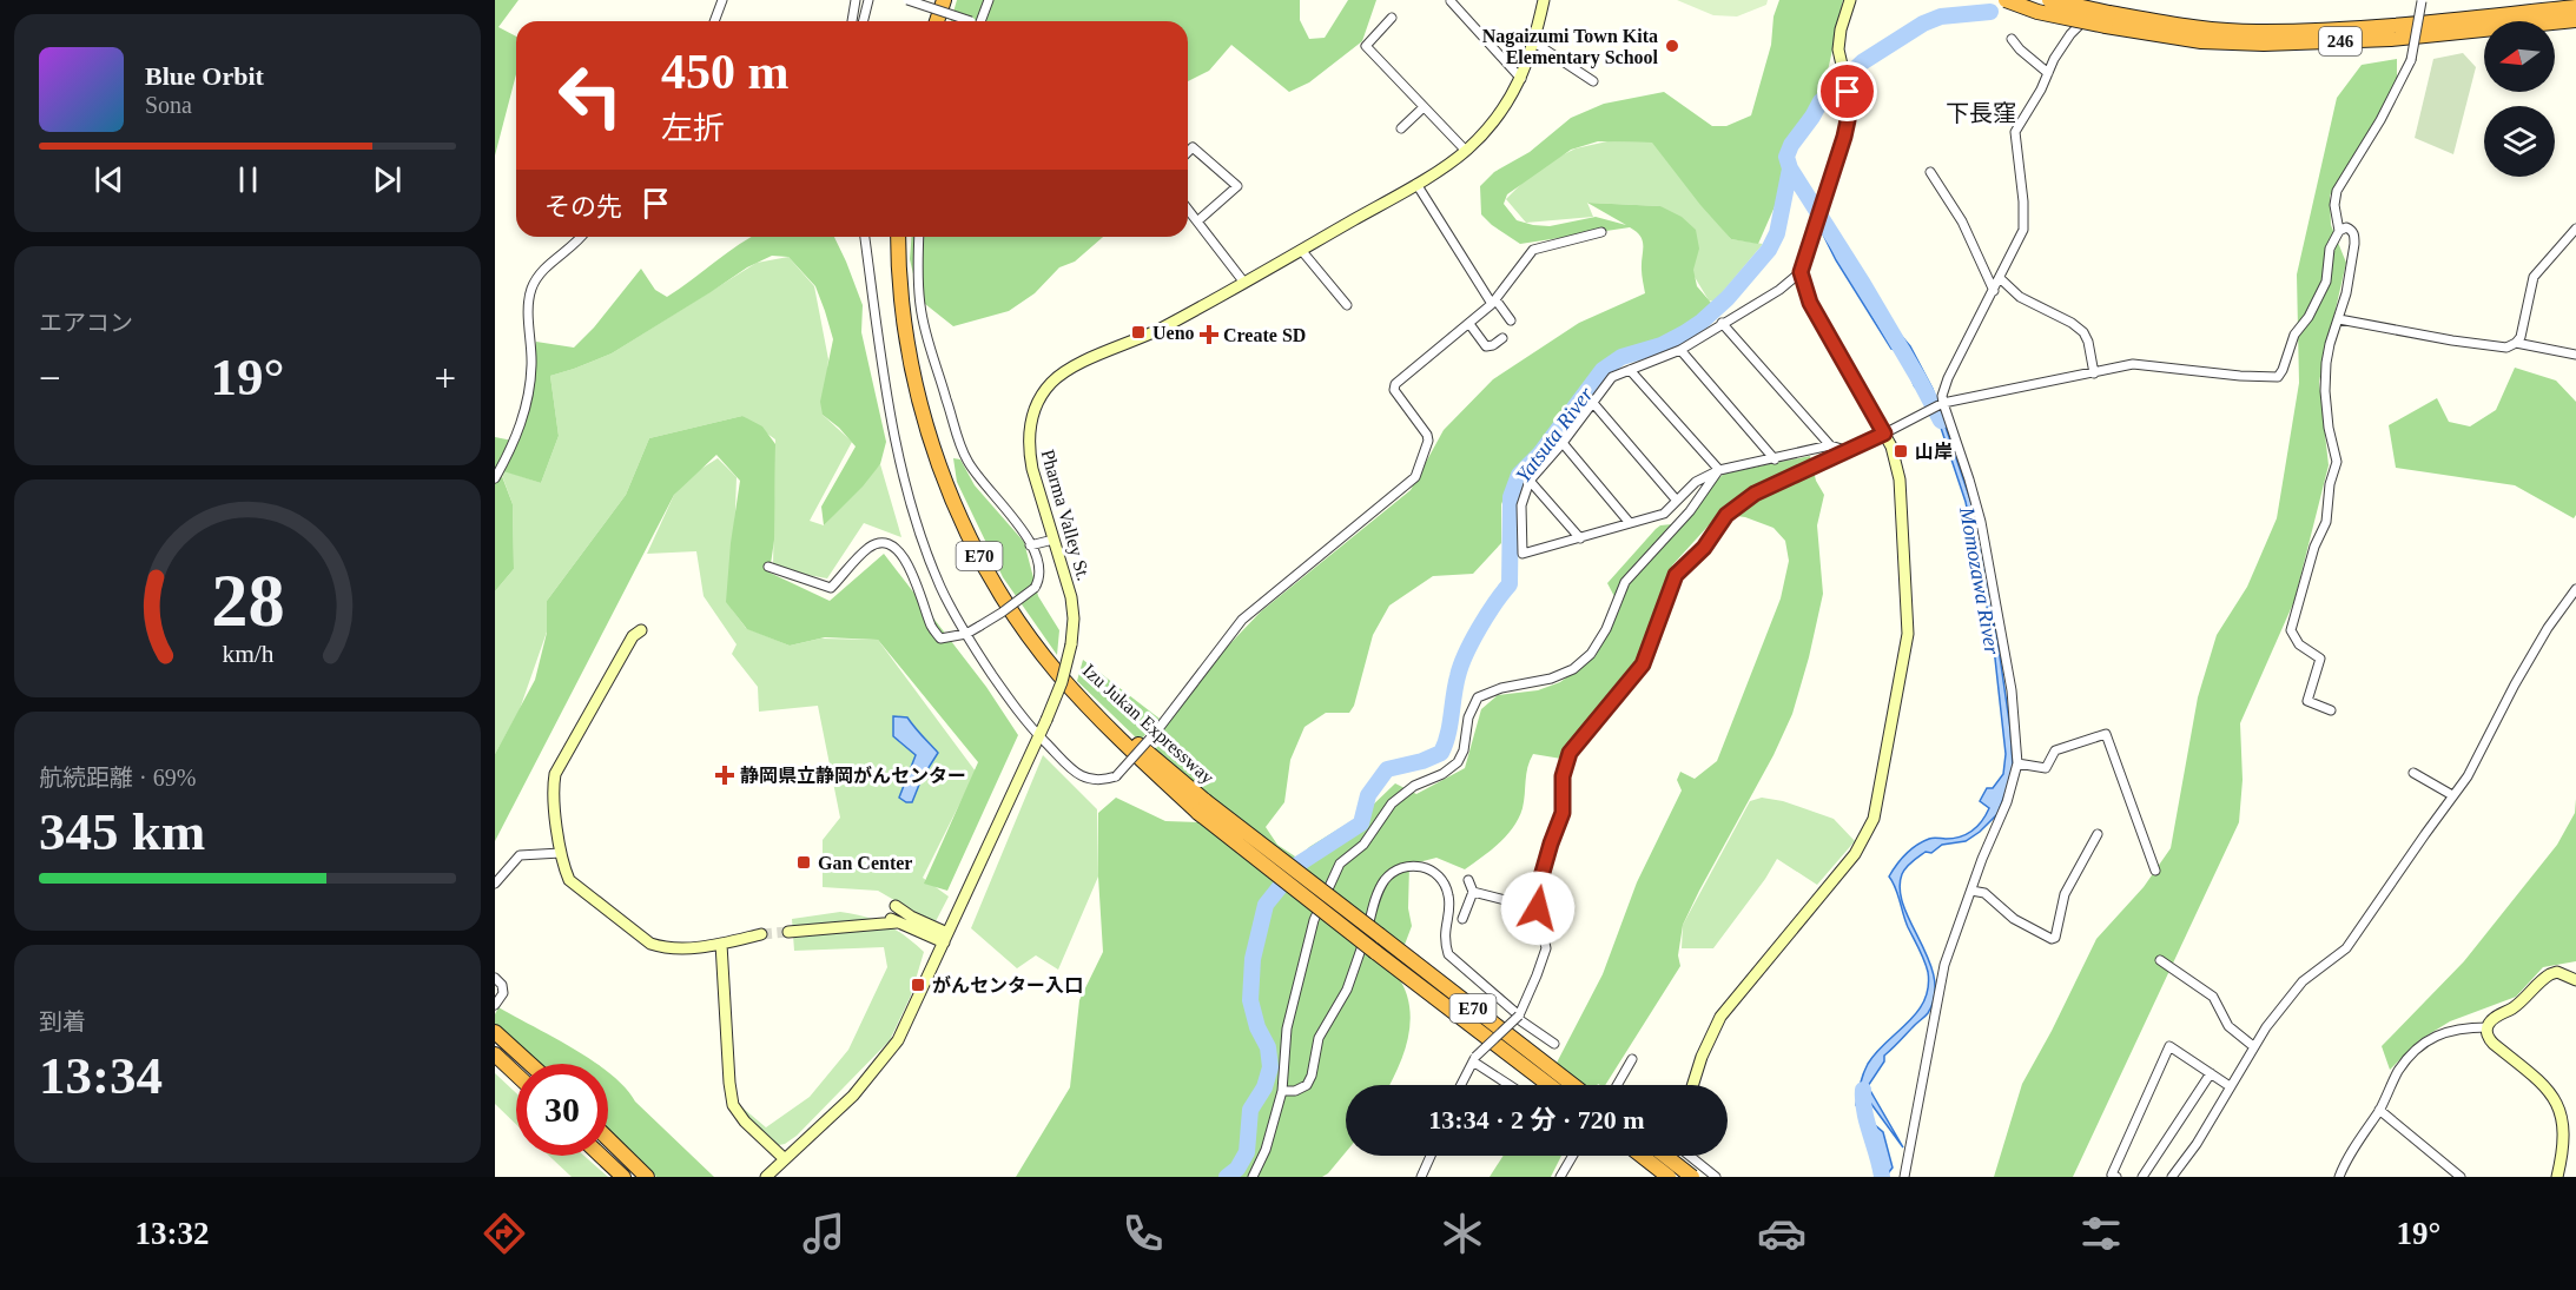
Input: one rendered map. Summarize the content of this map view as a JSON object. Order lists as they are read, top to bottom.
{
  "streets": {
    "highway": ["246", "E70", "Izu Jukan Expressway"],
    "street": ["Pharma Valley St."]
  },
  "districts": ["下長窪"],
  "water": ["Yatsuta River", "Momozawa River"],
  "places": {
    "other": ["Nagaizumi Town Kita Elementary School"],
    "transit": [
      "Ueno",
      "山岸",
      "Gan Center",
      "がんセンター入口"
    ],
    "health": ["Create SD", "静岡県立静岡がんセンター"]
  },
  "north": "left",
  "page": {
    "turn": ["450 m", "左折"],
    "song": ["Blue Orbit", "Sona"],
    "then": "その先",
    "tile": [
      "エアコン",
      ["航続距離 · 69%", "345 km"],
      ["到着", "13:34"]
    ],
    "heat": ["−", "19°", "+"],
    "limit": "30",
    "trip": "13:34 · 2 分 · 720 m",
    "tabs": ["13:32", "19°"],
    "gauge": ["28", "km/h"]
  }
}
